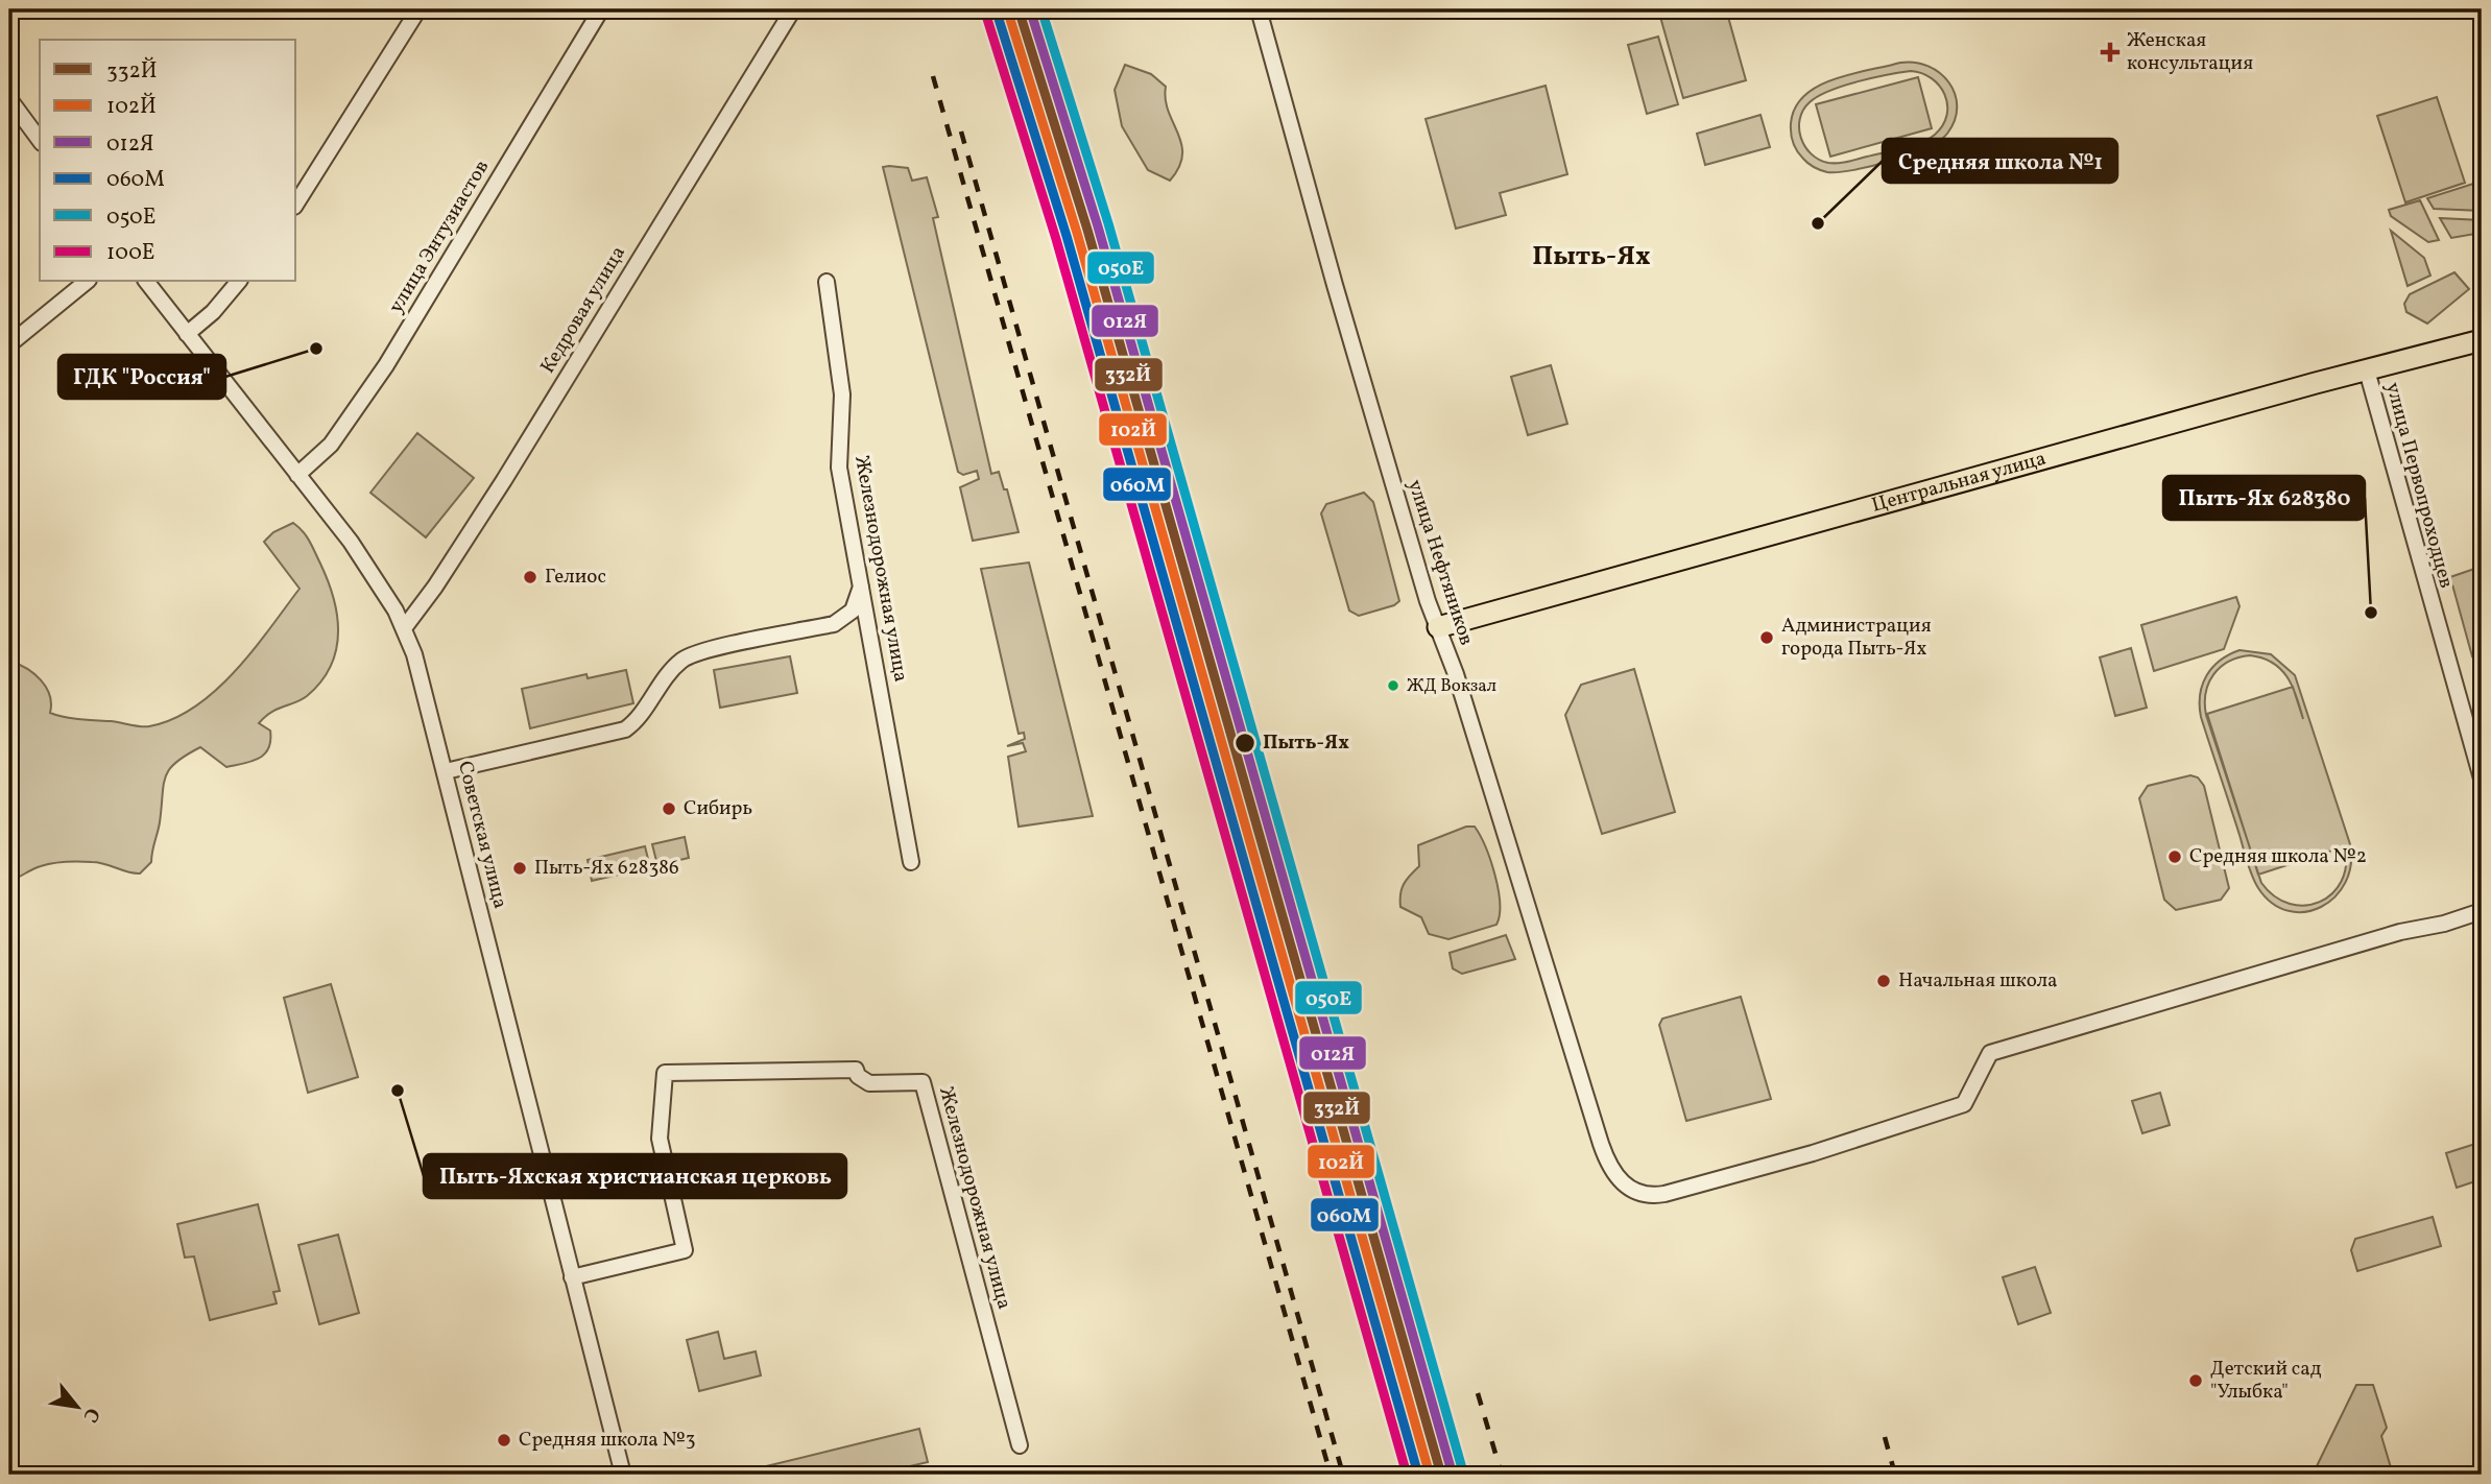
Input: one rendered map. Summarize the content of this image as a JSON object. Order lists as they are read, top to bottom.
{
  "streets": {
    "main road": ["Центральная улица"],
    "street": [
      "улица Энтузиастов",
      "Кедровая улица",
      "улица Первопроходцев",
      "улица Нефтяников",
      "Железнодорожная улица",
      "Советская улица"
    ]
  },
  "crossings": [
    ["улица Энтузиастов", "Советская улица"],
    ["Кедровая улица", "Советская улица"],
    ["Центральная улица", "улица Первопроходцев"],
    ["Центральная улица", "улица Нефтяников"],
    ["Железнодорожная улица", "Советская улица"]
  ],
  "districts": ["Пыть-Ях"],
  "places": {
    "health": ["Женская консультация"],
    "other": [
      "Средняя школа №1",
      "ГДК \"Россия\"",
      "Гелиос",
      "Пыть-Ях 628380",
      "Администрация города Пыть-Ях",
      "ЖД Вокзал",
      "Пыть-Ях",
      "Сибирь",
      "Средняя школа №2",
      "Пыть-Ях 628386",
      "Начальная школа",
      "Пыть-Яхская христианская церковь",
      "Детский сад \"Улыбка\"",
      "Средняя школа №3"
    ]
  },
  "lines": [
    "transit line 332Й",
    "transit line 012Я",
    "transit line 050Е",
    "transit line 102Й",
    "transit line 060М",
    "transit line 100Е"
  ],
  "legend": [
    "332Й",
    "102Й",
    "012Я",
    "060М",
    "050Е",
    "100Е"
  ],
  "north": "bottom right"
}
